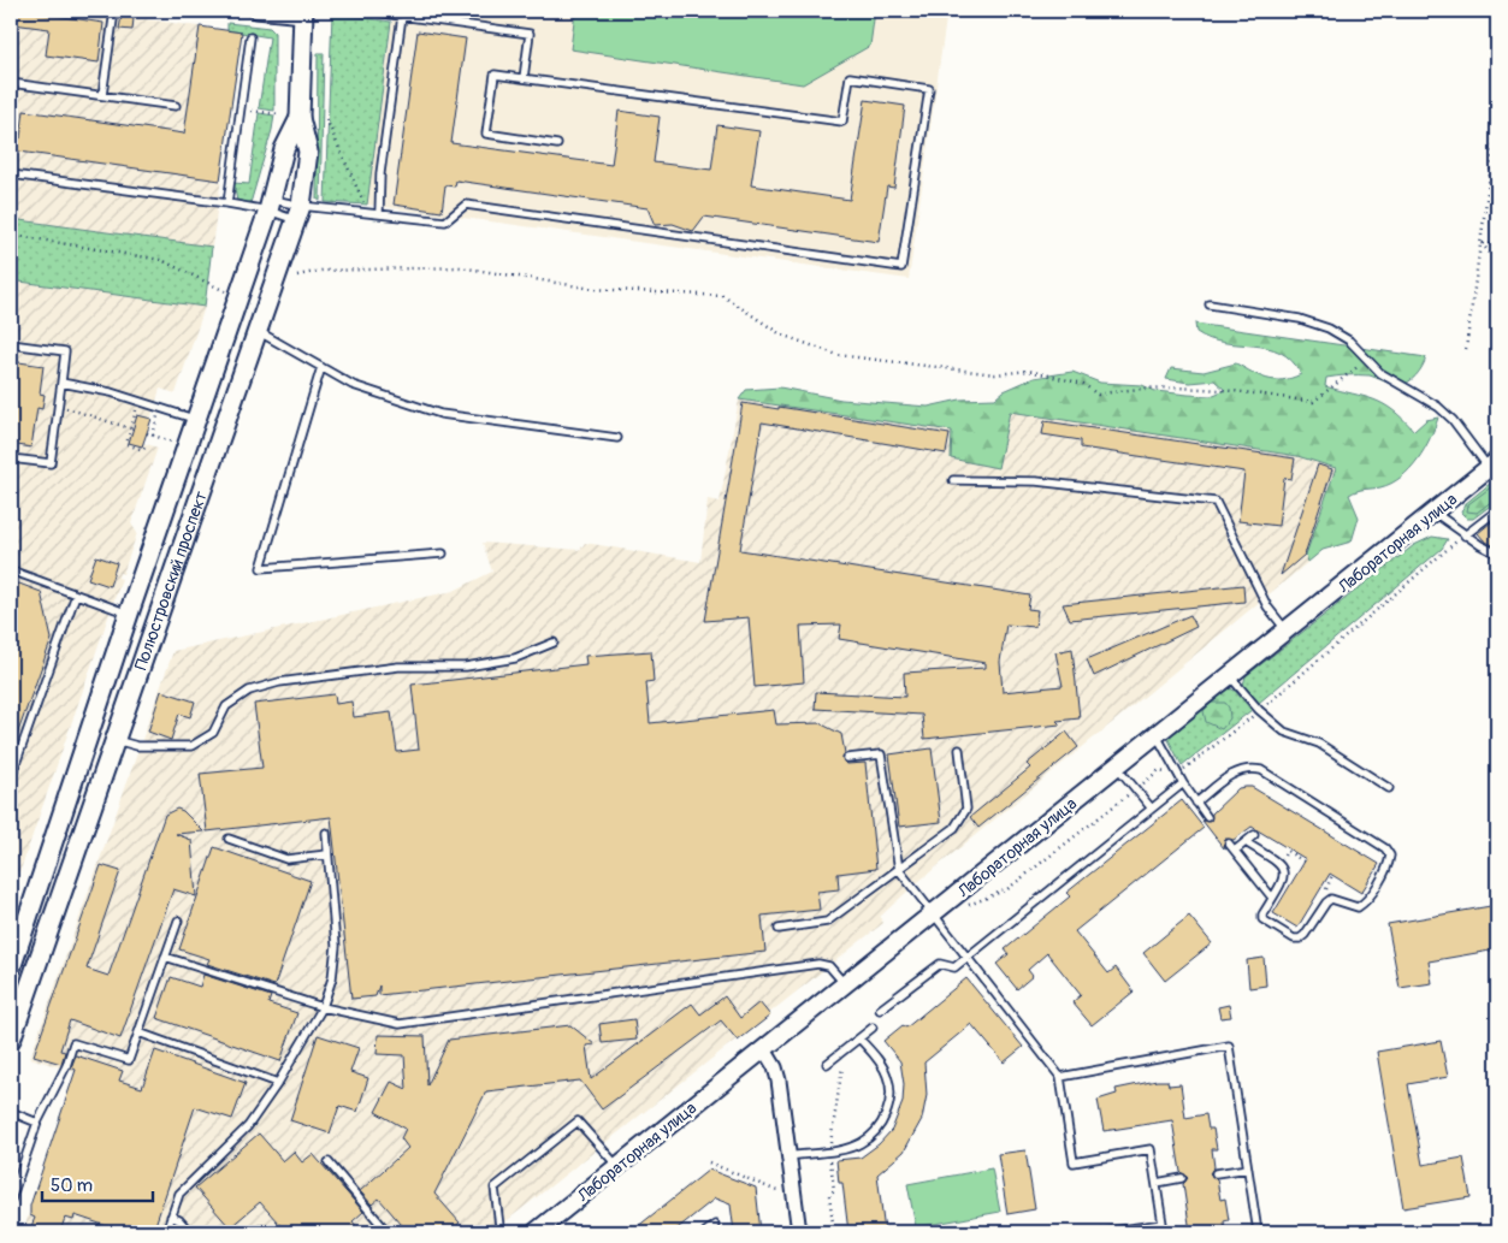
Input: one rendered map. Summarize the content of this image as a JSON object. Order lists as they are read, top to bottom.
{
  "streets": {
    "main road": ["Полюстровский проспект"],
    "street": ["Лабораторная улица"]
  },
  "scale_bar": "50 m"
}
